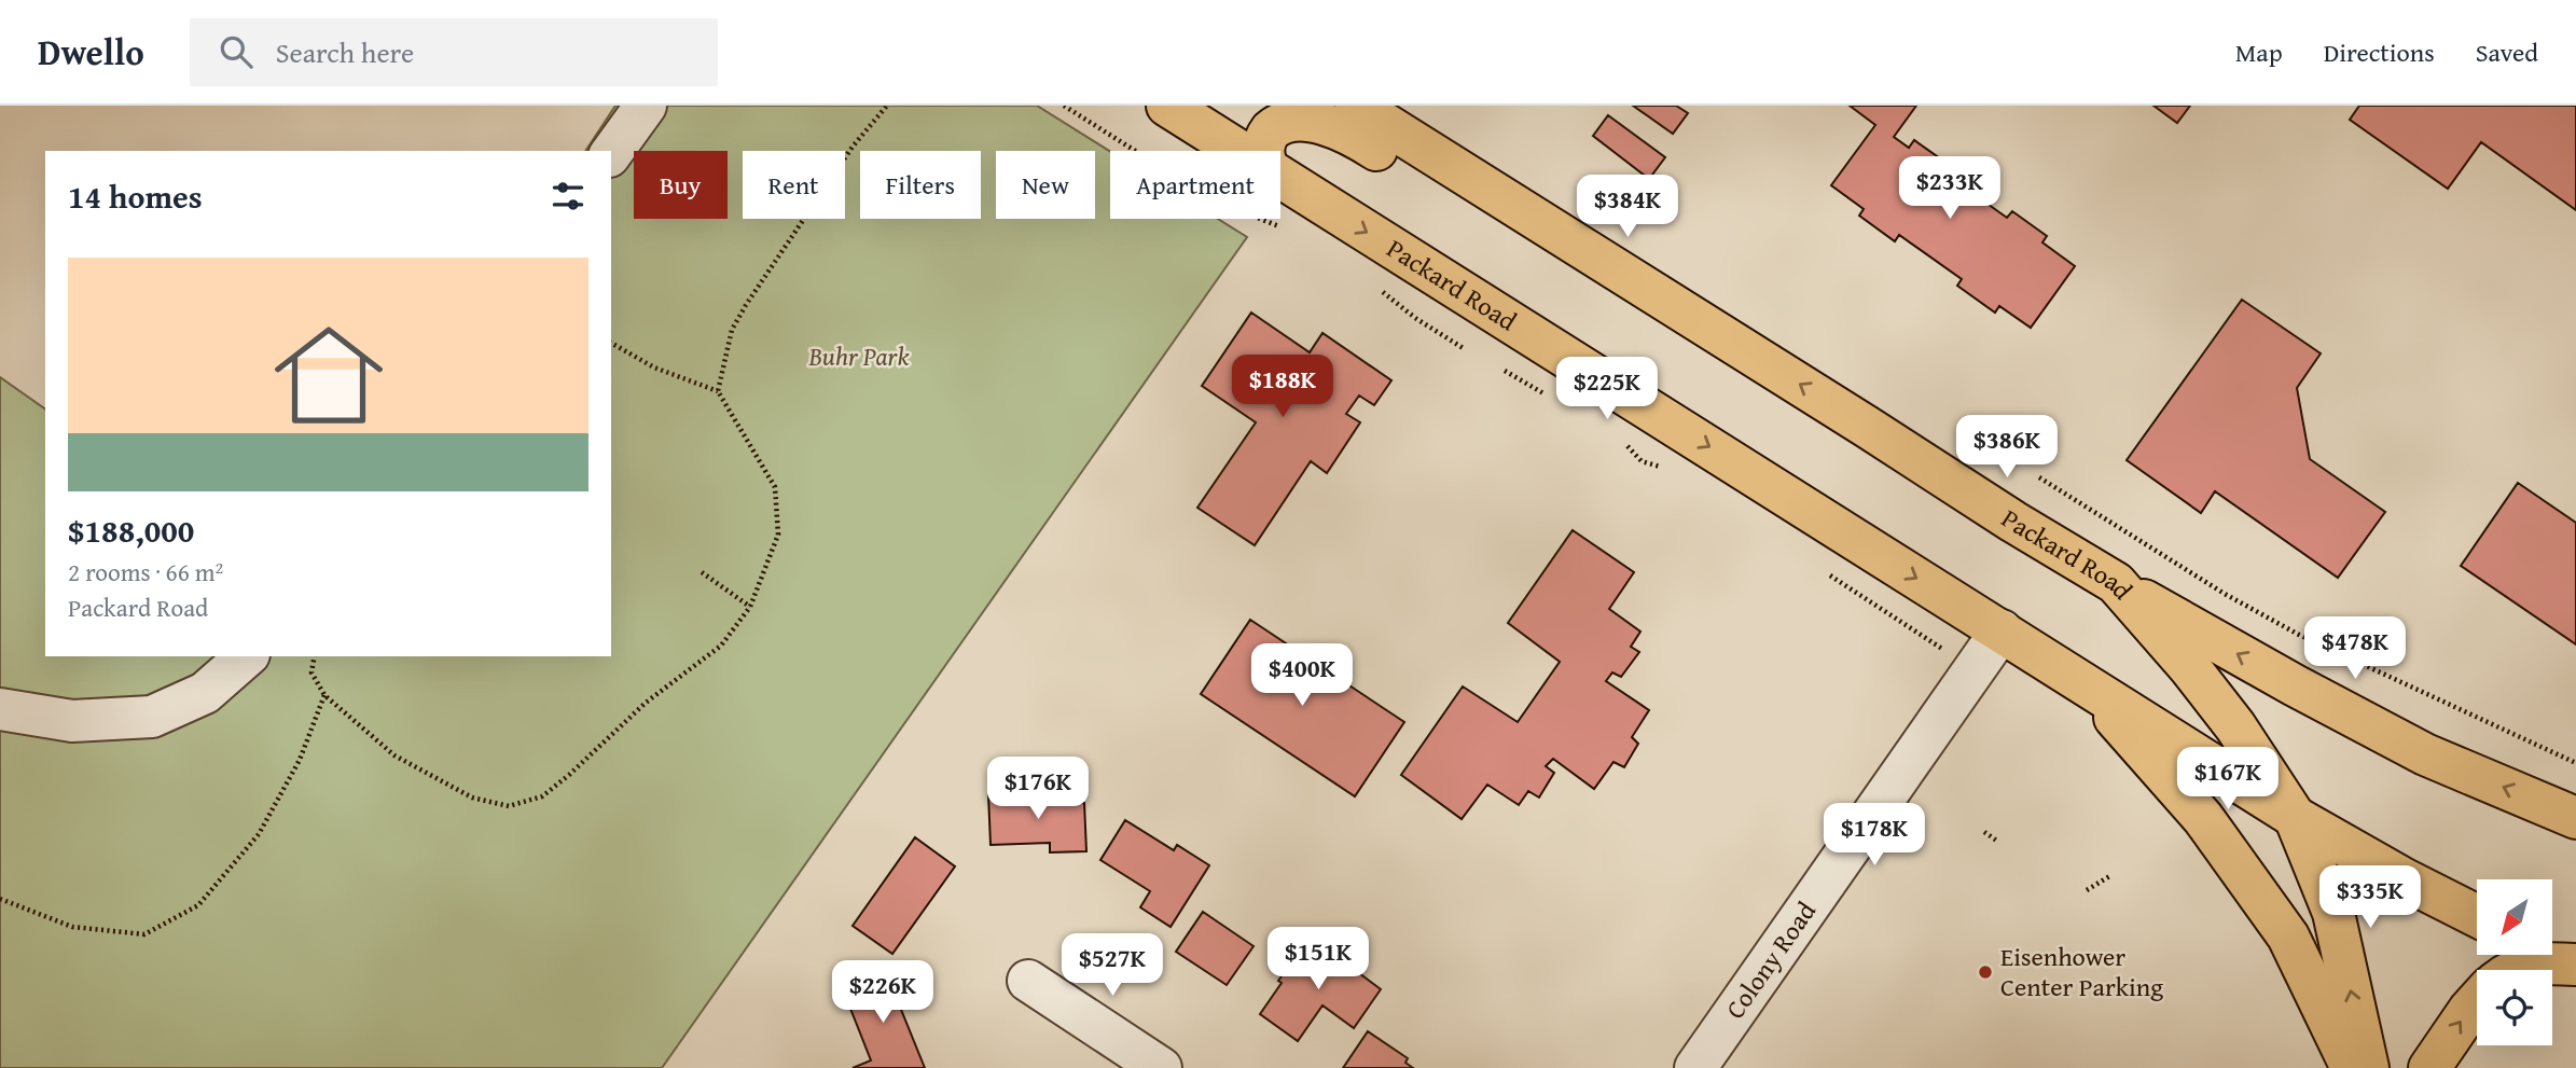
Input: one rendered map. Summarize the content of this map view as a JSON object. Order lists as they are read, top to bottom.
{
  "streets": {
    "main road": ["Packard Road"],
    "street": ["Colony Road"]
  },
  "crossings": [
    ["Packard Road", "Colony Road"]
  ],
  "parks": ["Buhr Park"],
  "places": ["Eisenhower Center Parking"],
  "north": "bottom left",
  "page": {
    "header": "Dwello",
    "search": "Search here",
    "nav": ["Map", "Directions", "Saved"],
    "chip": [
      "Buy",
      "Rent",
      "Filters",
      "New",
      "Apartment"
    ],
    "heading": "14 homes",
    "price": [
      "$233K",
      "$384K",
      "$188K",
      "$225K",
      "$386K",
      "$478K",
      "$400K",
      "$167K",
      "$176K",
      "$178K",
      "$335K",
      "$151K",
      "$527K",
      "$226K"
    ],
    "list": [
      {
        "name": "$188,000",
        "note": "2 rooms · 66 m² · Packard Road"
      }
    ]
  }
}
